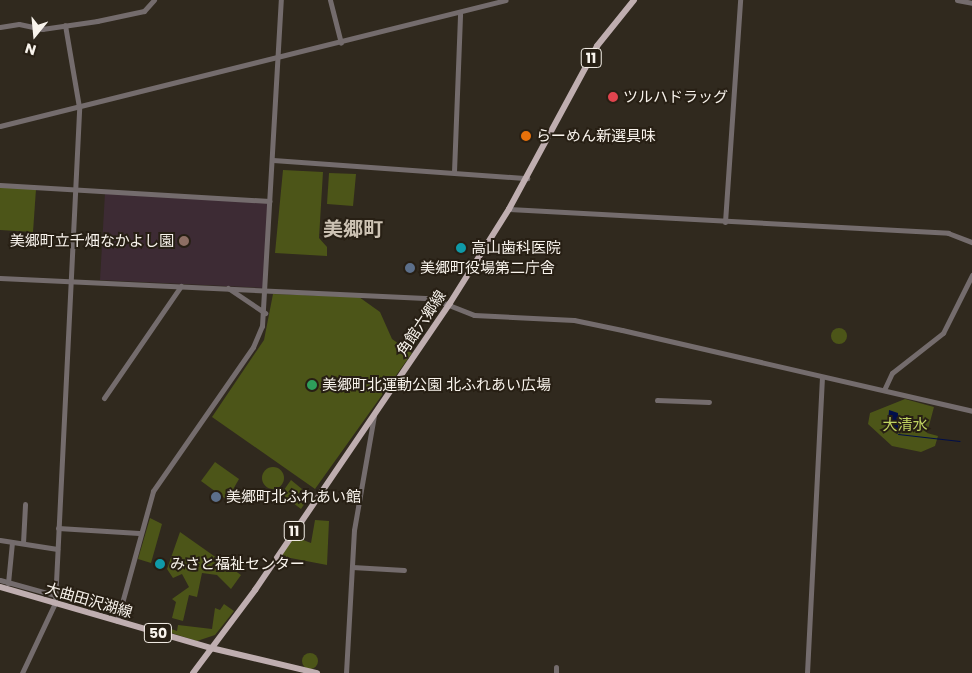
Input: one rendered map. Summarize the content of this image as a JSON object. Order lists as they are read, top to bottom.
{
  "streets": {
    "main road": [
      "11",
      "角館六郷線",
      "大曲田沢湖線",
      "50"
    ]
  },
  "crossings": [
    ["角館六郷線", "大曲田沢湖線"]
  ],
  "districts": ["美郷町"],
  "parks": ["大清水"],
  "places": [
    "ツルハドラッグ",
    "らーめん新選具味",
    "美郷町立千畑なかよし園",
    "高山歯科医院",
    "美郷町役場第二庁舎",
    "美郷町北運動公園 北ふれあい広場",
    "美郷町北ふれあい館",
    "みさと福祉センター"
  ],
  "north": "bottom"
}
